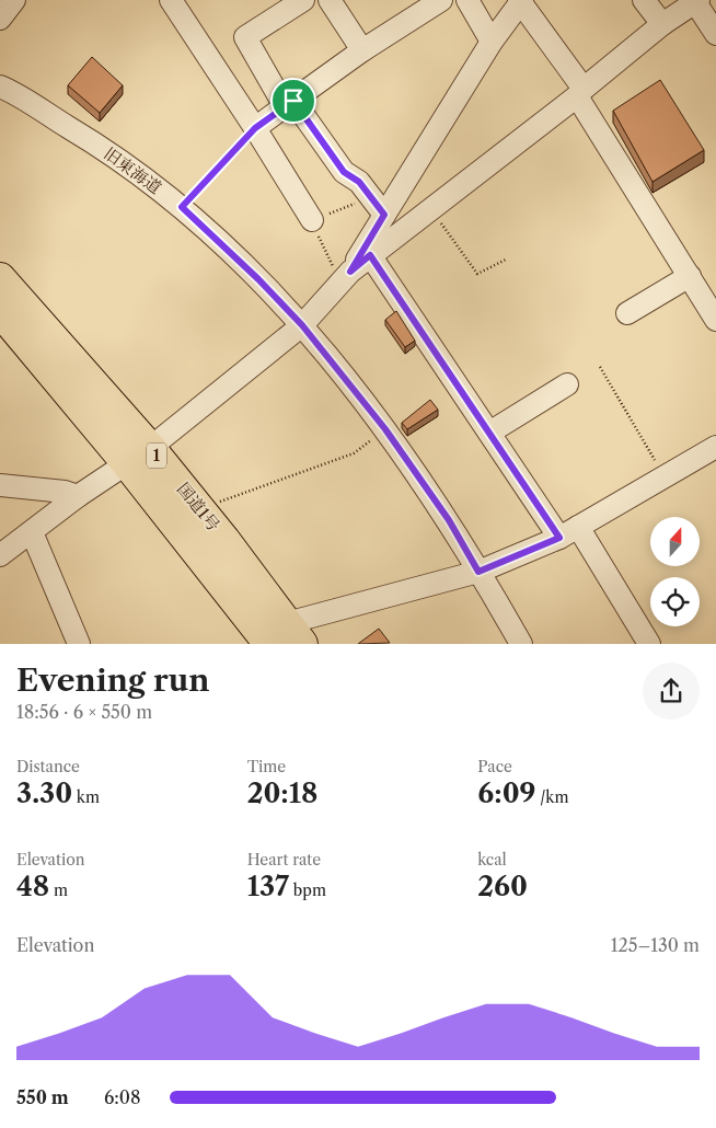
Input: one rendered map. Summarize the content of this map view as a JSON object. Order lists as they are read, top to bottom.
{
  "streets": {
    "highway": ["1", "国道1号"],
    "street": ["旧東海道"]
  },
  "north": "top",
  "page": {
    "heading": ["Evening run", "18:56 · 6 × 550 m"],
    "stats": [
      ["Distance", "3.30 km"],
      ["Time", "20:18"],
      ["Pace", "6:09 /km"],
      ["Elevation", "48 m"],
      ["Heart rate", "137 bpm"],
      ["kcal", "260"]
    ],
    "chart": ["Elevation", "125–130 m"],
    "list": [
      {
        "name": "550 m",
        "note": "6:08"
      }
    ]
  }
}
